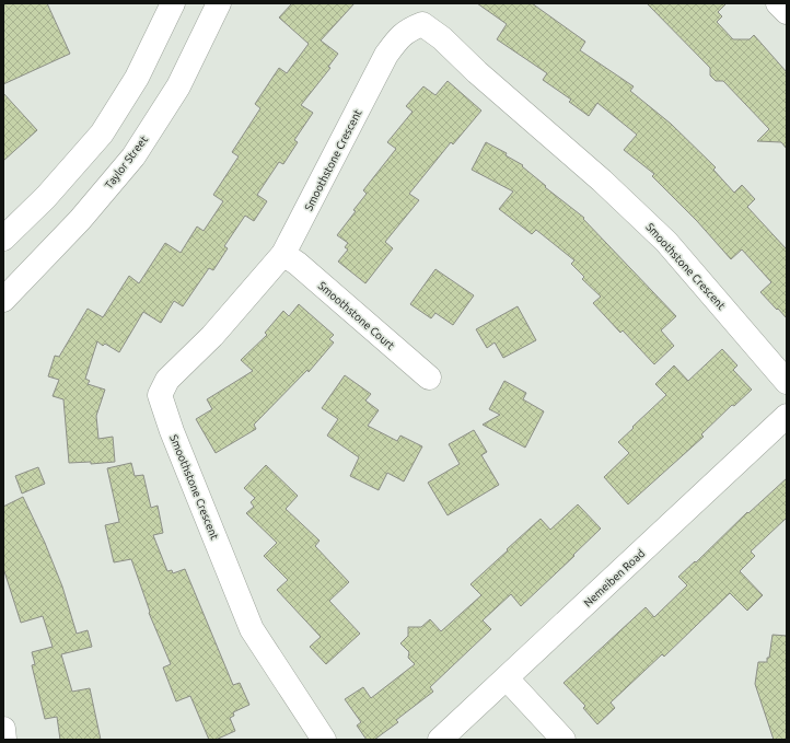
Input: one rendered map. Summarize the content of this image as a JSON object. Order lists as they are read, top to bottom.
{
  "streets": {
    "street": [
      "Smoothstone Crescent",
      "Taylor Street",
      "Smoothstone Court",
      "Nemeiben Road"
    ]
  },
  "crossings": [
    ["Smoothstone Crescent", "Smoothstone Court"]
  ]
}
